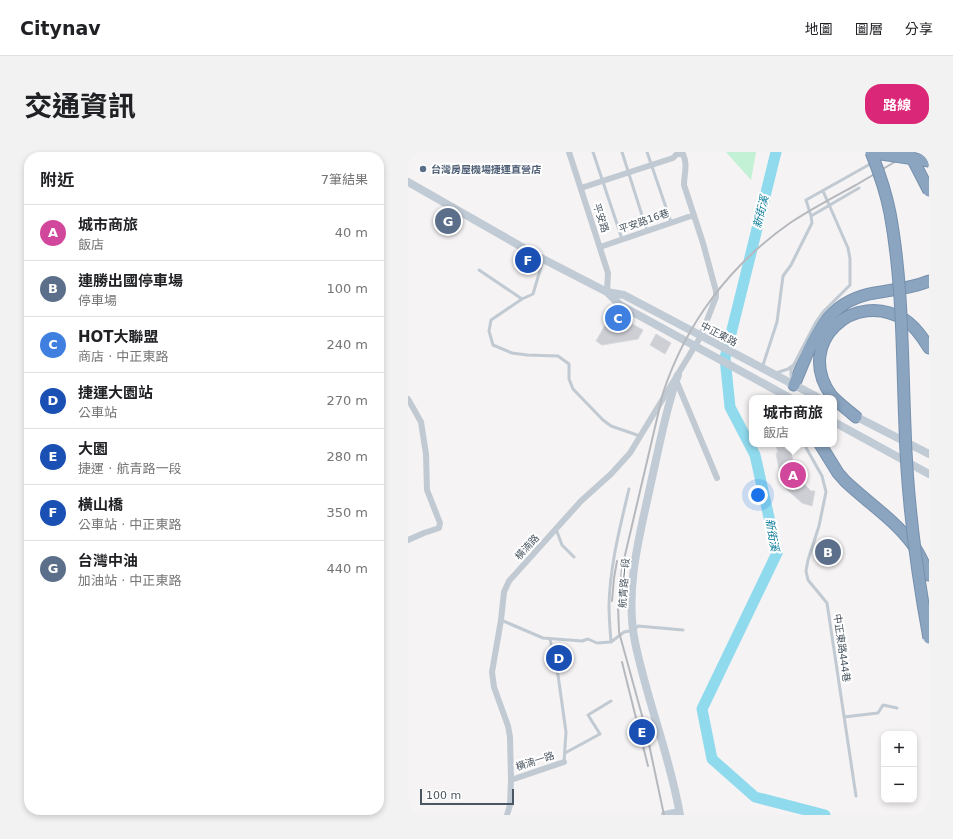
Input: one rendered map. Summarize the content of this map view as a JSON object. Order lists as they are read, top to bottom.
{
  "streets": {
    "main road": ["中正東路", "航青路一段"],
    "street": [
      "平安路",
      "平安路16巷",
      "橫湳路",
      "橫湳一路"
    ],
    "lane": ["中正東路444巷"]
  },
  "crossings": [
    ["平安路", "平安路16巷"],
    ["平安路", "中正東路"],
    ["平安路16巷", "橫湳路"],
    ["中正東路", "橫湳路"],
    ["橫湳路", "航青路一段"],
    ["橫湳路", "橫湳一路"]
  ],
  "water": ["新街溪"],
  "places": ["台灣房屋機場捷運直營店"],
  "scale_bar": "100 m",
  "page": {
    "header": "Citynav",
    "nav": ["地圖", "圖層", "分享"],
    "title": "交通資訊",
    "buttons": "路線",
    "heading": ["附近", "7筆結果"],
    "list": [
      {
        "mark": "A",
        "name": "城市商旅",
        "note": "飯店",
        "value": "40 m"
      },
      {
        "mark": "B",
        "name": "連勝出國停車場",
        "note": "停車場",
        "value": "100 m"
      },
      {
        "mark": "C",
        "name": "HOT大聯盟",
        "note": "商店 · 中正東路",
        "value": "240 m"
      },
      {
        "mark": "D",
        "name": "捷運大園站",
        "note": "公車站",
        "value": "270 m"
      },
      {
        "mark": "E",
        "name": "大園",
        "note": "捷運 · 航青路一段",
        "value": "280 m"
      },
      {
        "mark": "F",
        "name": "橫山橋",
        "note": "公車站 · 中正東路",
        "value": "350 m"
      },
      {
        "mark": "G",
        "name": "台灣中油",
        "note": "加油站 · 中正東路",
        "value": "440 m"
      }
    ],
    "pins": [
      "G",
      "F",
      "C",
      "A",
      "B",
      "D",
      "E"
    ],
    "popup": ["城市商旅", "飯店"],
    "map_buttons": ["+", "−"],
    "scale": "100 m"
  }
}
